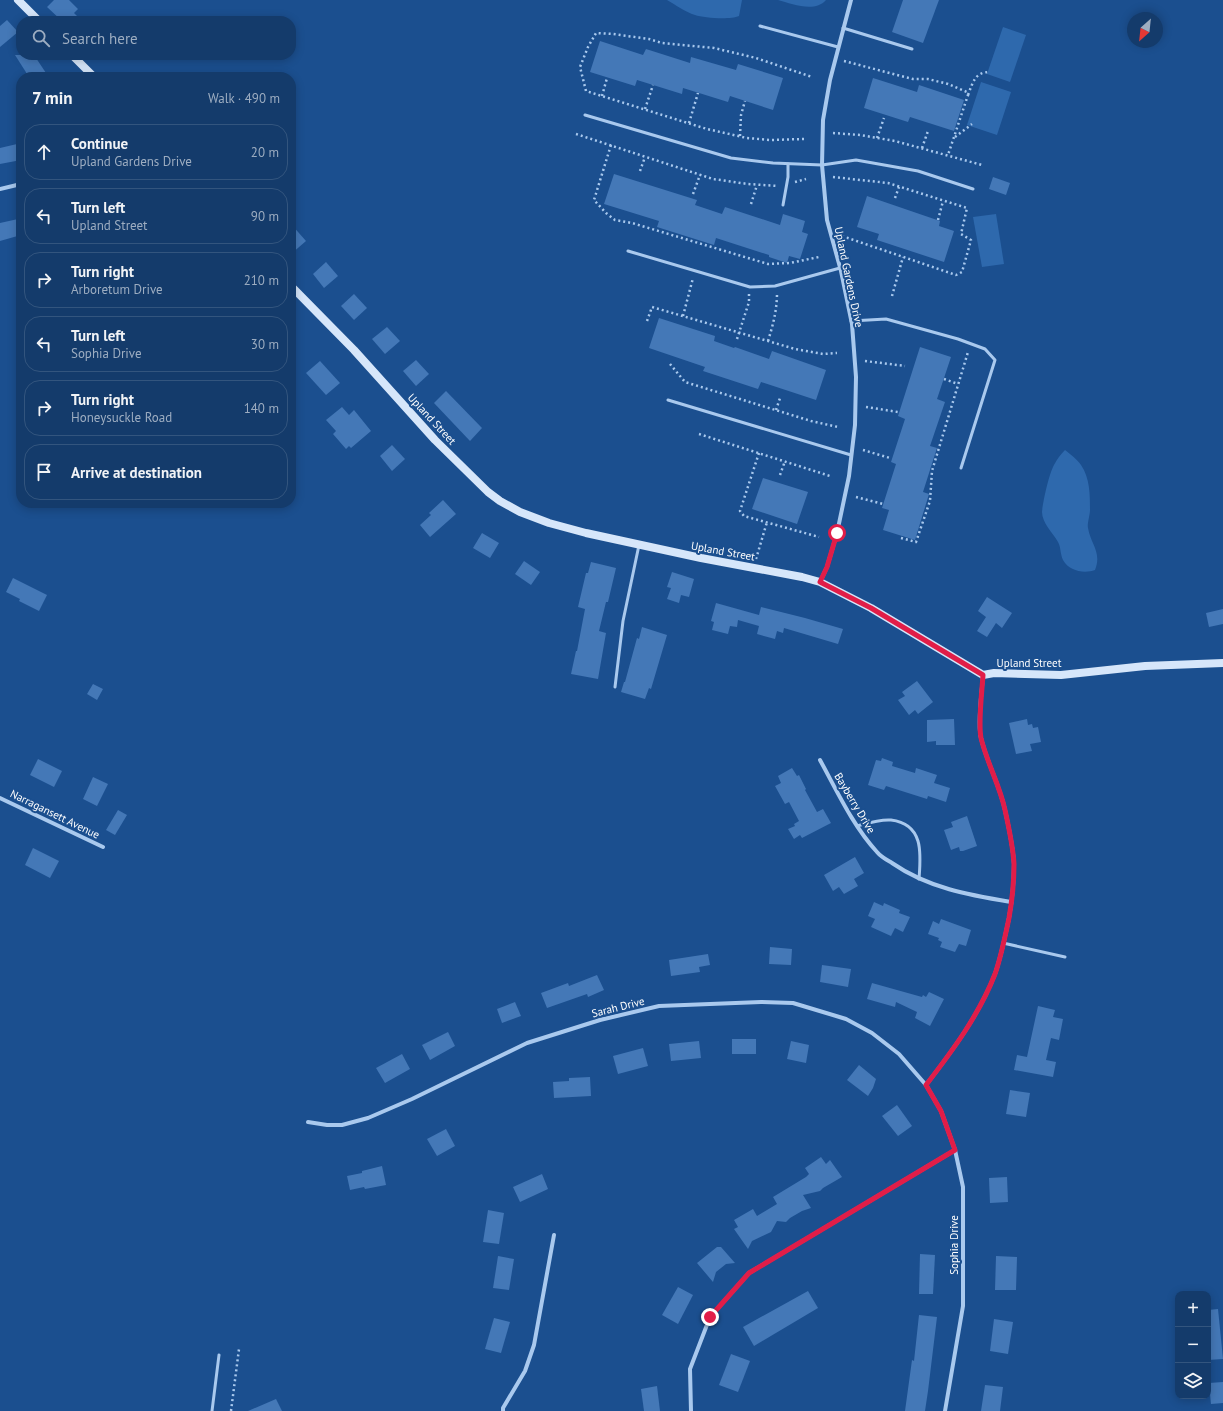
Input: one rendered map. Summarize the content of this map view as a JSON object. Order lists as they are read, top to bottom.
{
  "streets": {
    "street": [
      "Upland Gardens Drive",
      "Upland Street",
      "Bayberry Drive",
      "Narragansett Avenue",
      "Sarah Drive",
      "Sophia Drive"
    ]
  },
  "crossings": [
    ["Upland Gardens Drive", "Upland Street"],
    ["Sarah Drive", "Sophia Drive"]
  ],
  "north": "bottom left",
  "page": {
    "search": "Search here",
    "heading": ["7 min", "Walk · 490 m"],
    "list": [
      ["Continue", "Upland Gardens Drive", "20 m"],
      ["Turn left", "Upland Street", "90 m"],
      ["Turn right", "Arboretum Drive", "210 m"],
      ["Turn left", "Sophia Drive", "30 m"],
      ["Turn right", "Honeysuckle Road", "140 m"],
      "Arrive at destination"
    ],
    "map_buttons": ["+", "−"]
  }
}
